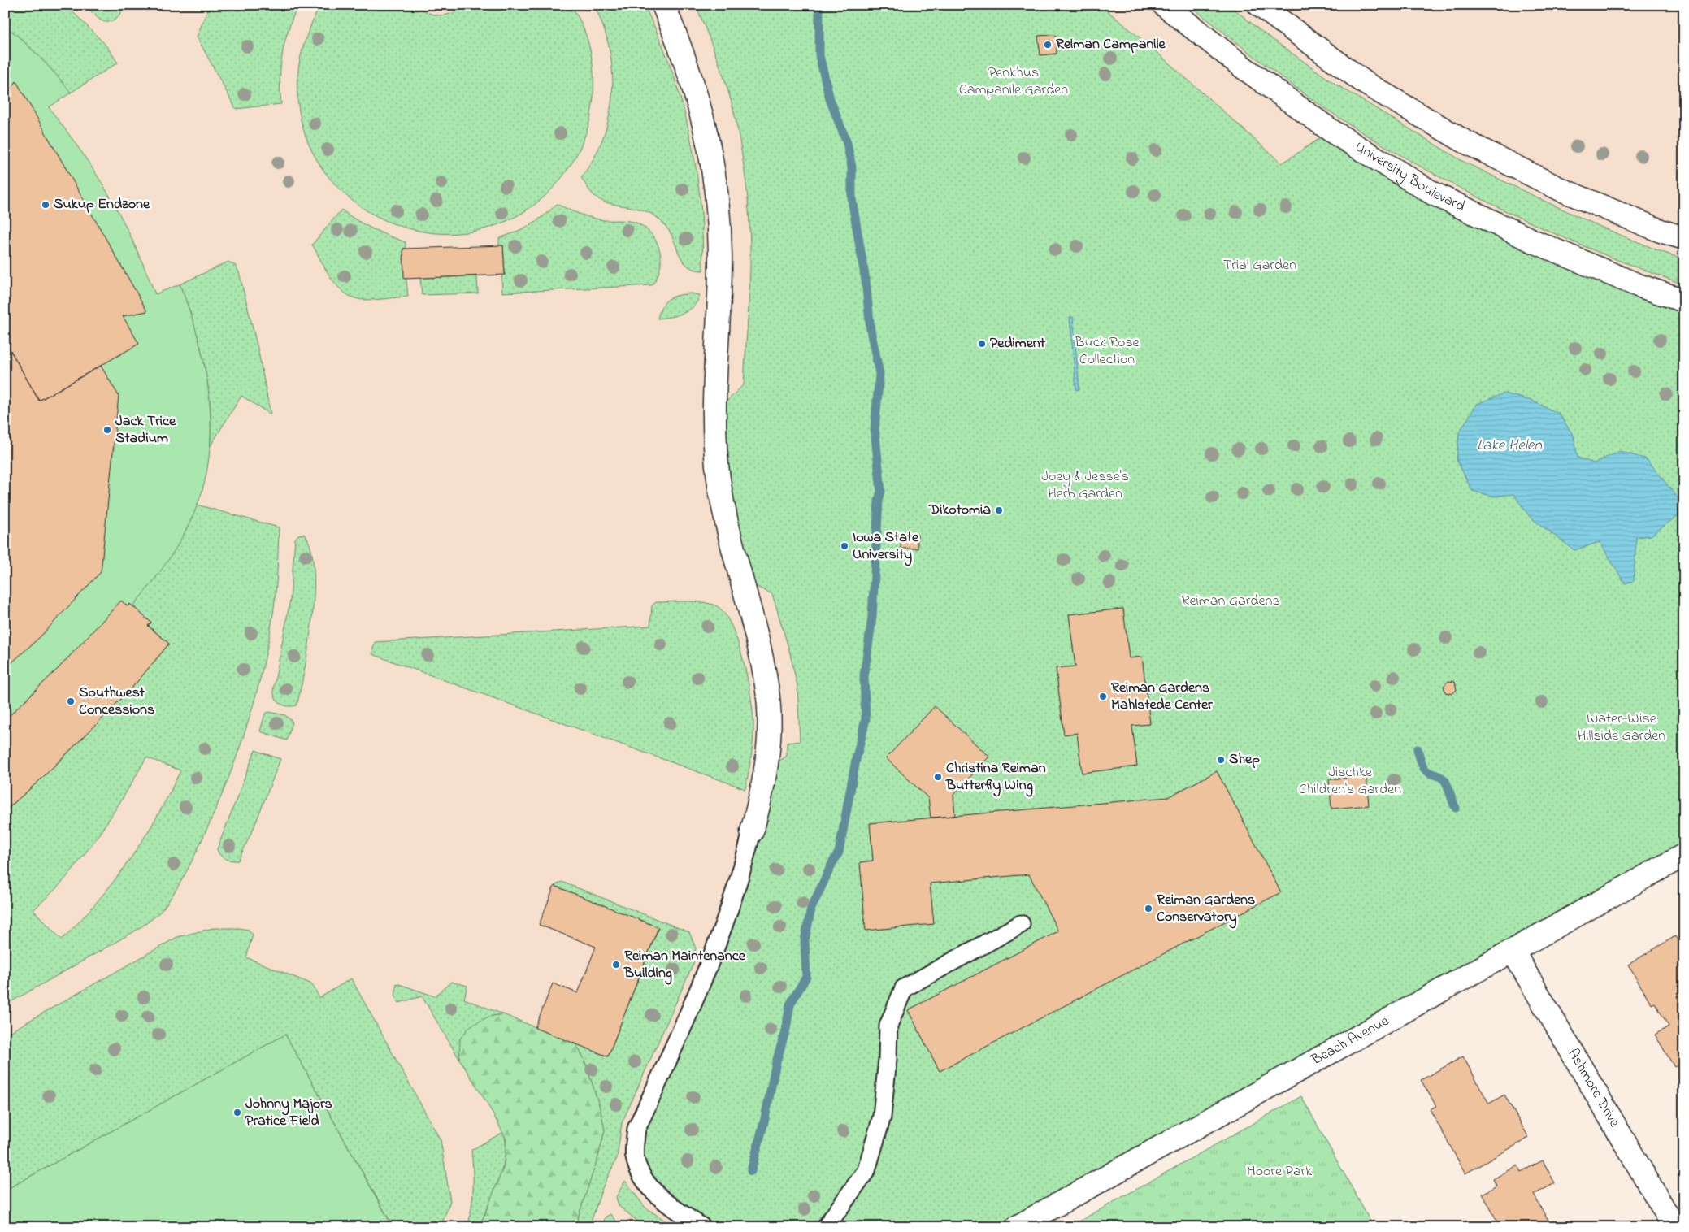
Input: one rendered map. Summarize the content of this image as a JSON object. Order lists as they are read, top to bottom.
{
  "streets": {
    "street": ["University Boulevard", "Beach Avenue", "Ashmore Drive"]
  },
  "crossings": [
    ["Beach Avenue", "Ashmore Drive"]
  ],
  "water": ["Lake Helen"],
  "parks": [
    "Penkhus Campanile Garden",
    "Trial Garden",
    "Buck Rose Collection",
    "Joey & Jesse's Herb Garden",
    "Reiman Gardens",
    "Water-Wise Hillside Garden",
    "Jischke Children's Garden",
    "Moore Park"
  ],
  "places": [
    "Reiman Campanile",
    "Sukup Endzone",
    "Pediment",
    "Jack Trice Stadium",
    "Dikotomia",
    "Iowa State University",
    "Reiman Gardens Mahlstede Center",
    "Southwest Concessions",
    "Shep",
    "Christina Reiman Butterfly Wing",
    "Reiman Gardens Conservatory",
    "Reiman Maintenance Building",
    "Johnny Majors Pratice Field"
  ]
}
